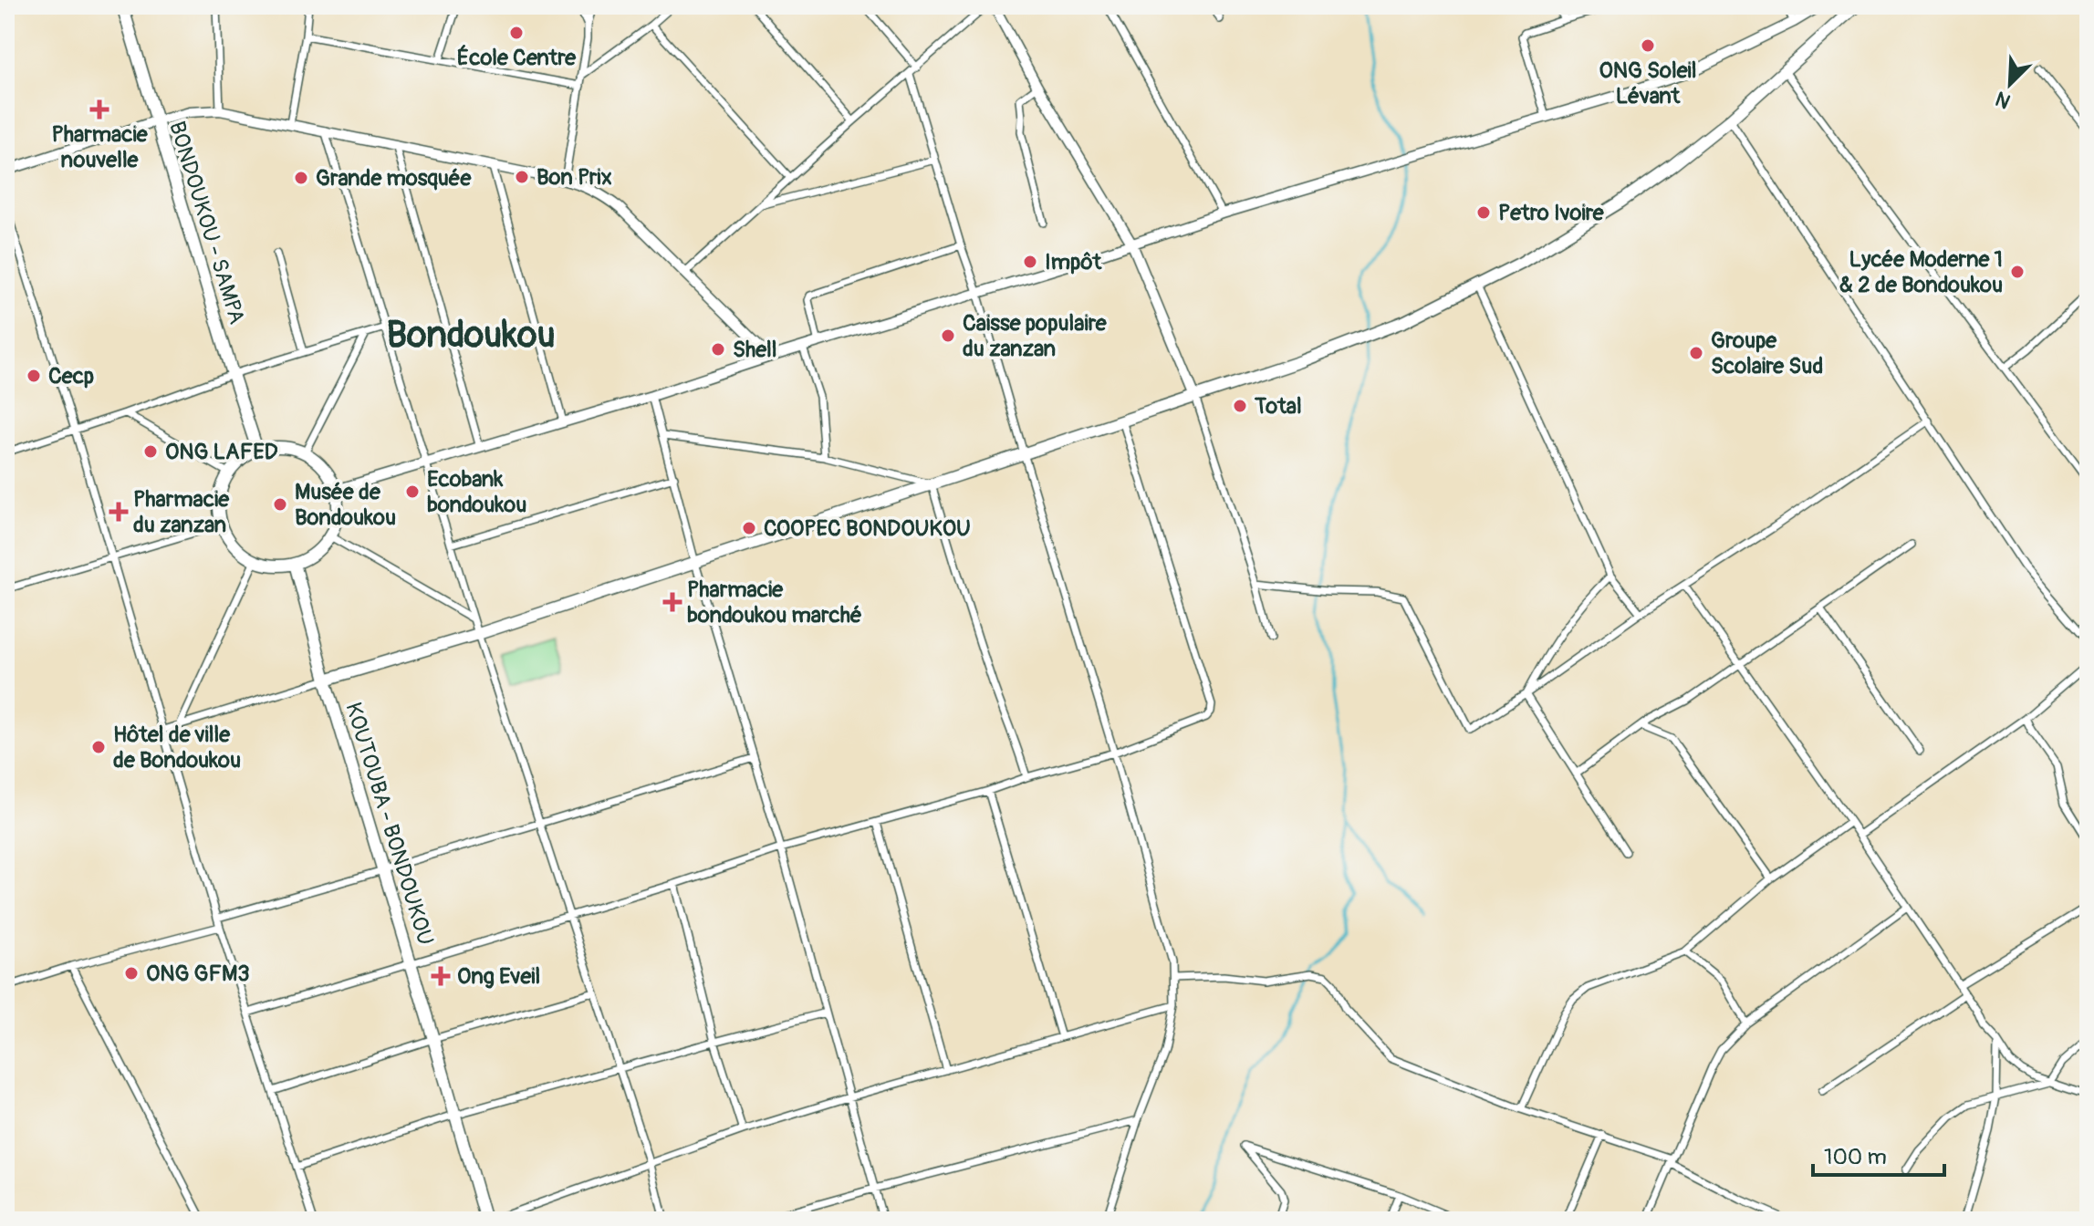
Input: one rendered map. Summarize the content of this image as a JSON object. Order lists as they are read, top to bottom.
{
  "streets": {
    "main road": ["BONDOUKOU - SAMPA", "KOUTOUBA - BONDOUKOU"]
  },
  "crossings": [
    ["BONDOUKOU - SAMPA", "KOUTOUBA - BONDOUKOU"]
  ],
  "districts": ["Bondoukou"],
  "places": {
    "other": [
      "École Centre",
      "ONG Soleil Lévant",
      "Bon Prix",
      "Grande mosquée",
      "Petro Ivoire",
      "Impôt",
      "Lycée Moderne 1 & 2 de Bondoukou",
      "Caisse populaire du zanzan",
      "Shell",
      "Groupe Scolaire Sud",
      "Cecp",
      "Total",
      "ONG LAFED",
      "Ecobank bondoukou",
      "Musée de Bondoukou",
      "COOPEC BONDOUKOU",
      "Hôtel de ville de Bondoukou",
      "ONG GFM3"
    ],
    "health": [
      "Pharmacie nouvelle",
      "Pharmacie du zanzan",
      "Pharmacie bondoukou marché",
      "Ong Eveil"
    ]
  },
  "scale_bar": "100 m",
  "north": "bottom left"
}
